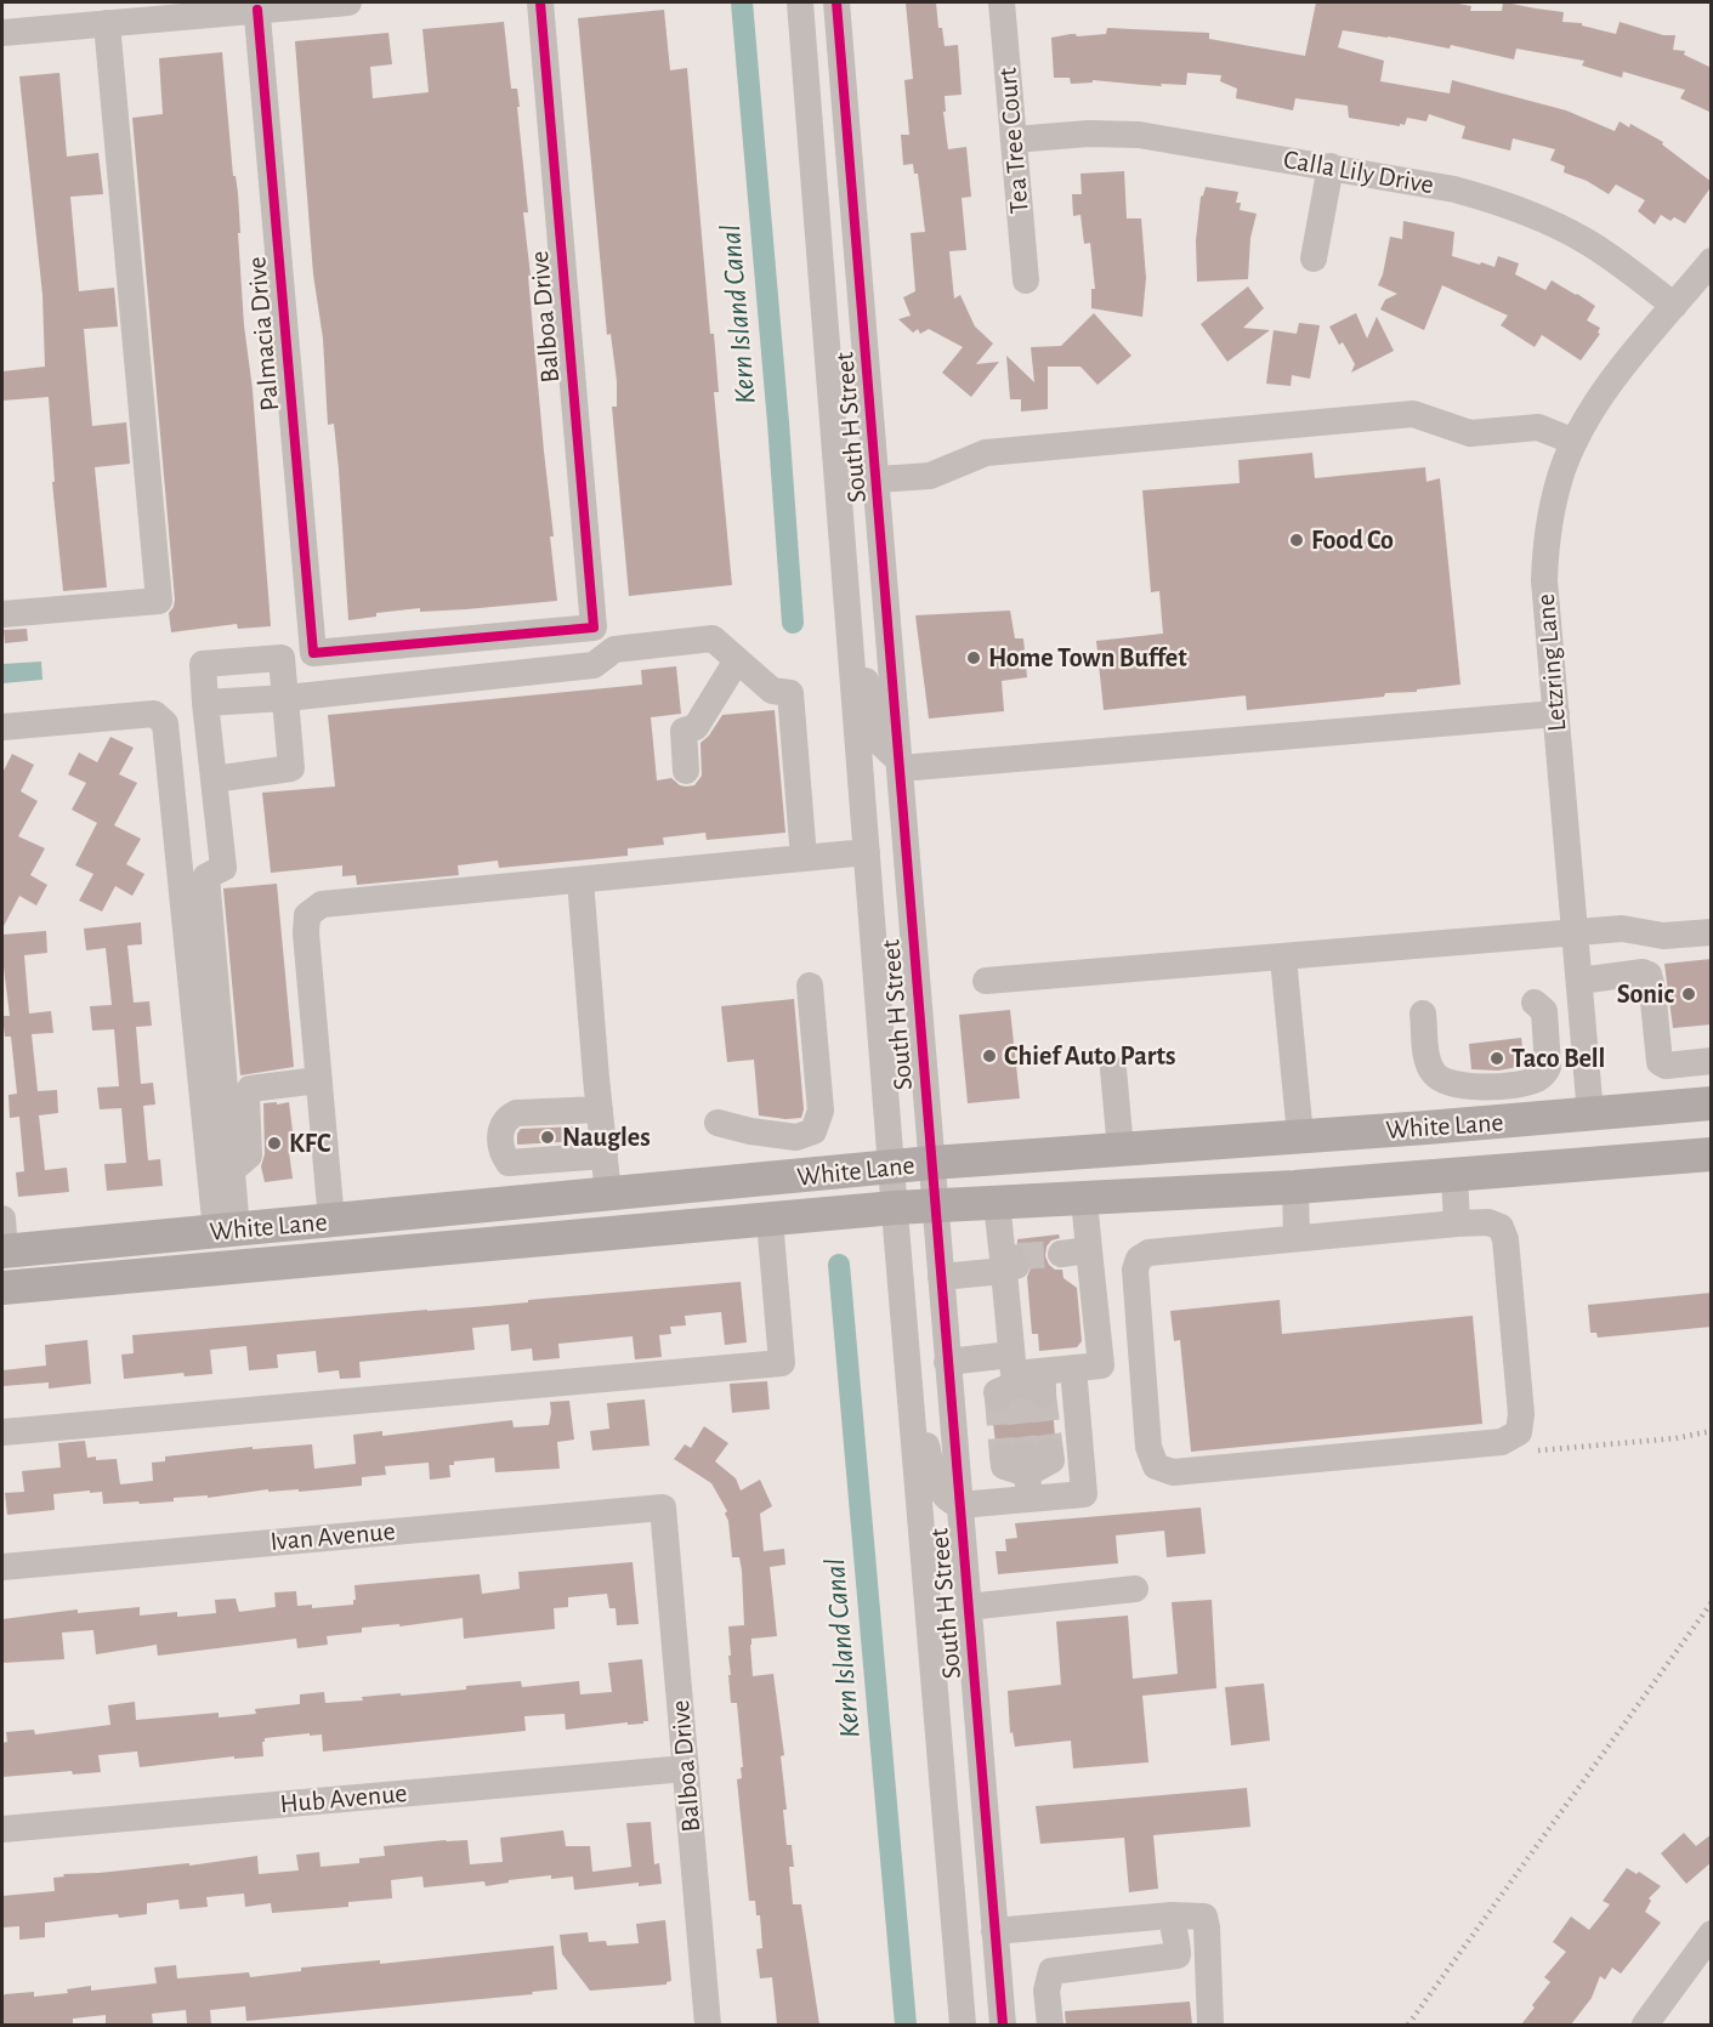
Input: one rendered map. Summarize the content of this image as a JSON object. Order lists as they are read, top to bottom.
{
  "streets": {
    "main road": ["White Lane"],
    "street": [
      "Tea Tree Court",
      "Calla Lily Drive",
      "Balboa Drive",
      "Palmacia Drive",
      "South H Street",
      "Letzring Lane",
      "Ivan Avenue",
      "Hub Avenue"
    ]
  },
  "crossings": [
    ["Tea Tree Court", "Calla Lily Drive"],
    ["Calla Lily Drive", "Letzring Lane"],
    ["Balboa Drive", "Palmacia Drive"],
    ["Balboa Drive", "Ivan Avenue"],
    ["Balboa Drive", "Hub Avenue"],
    ["South H Street", "White Lane"],
    ["Letzring Lane", "White Lane"]
  ],
  "water": ["Kern Island Canal"],
  "places": [
    "Food Co",
    "Home Town Buffet",
    "Sonic",
    "Chief Auto Parts",
    "Taco Bell",
    "Naugles",
    "KFC"
  ]
}
